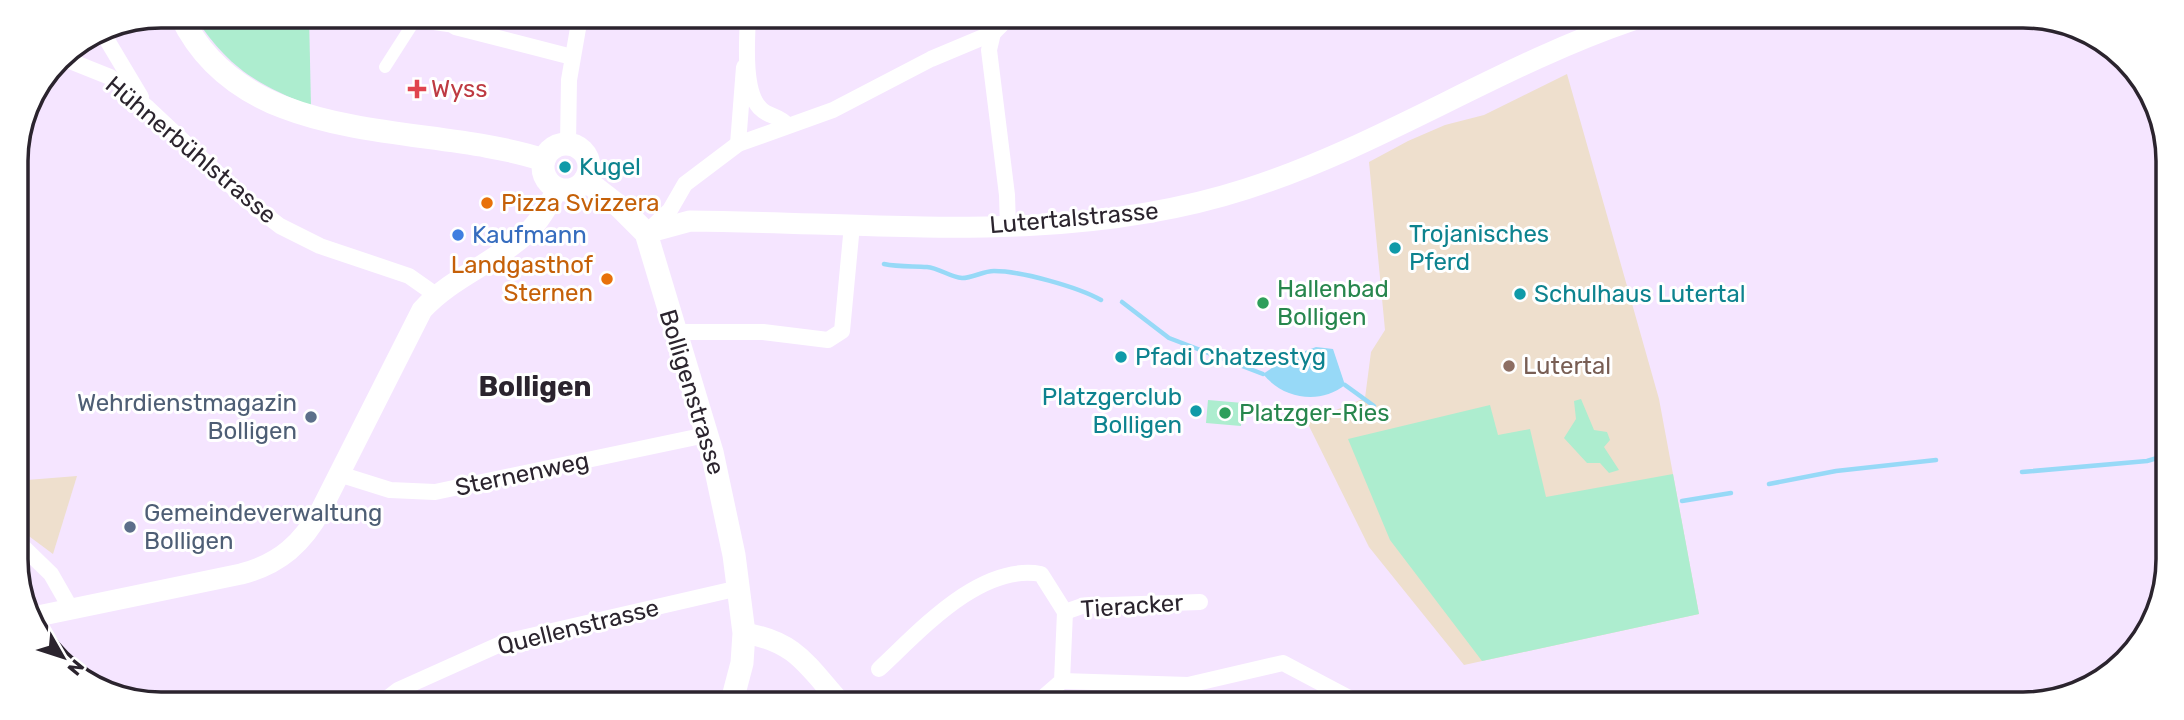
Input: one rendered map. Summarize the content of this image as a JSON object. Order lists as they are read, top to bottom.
{
  "streets": {
    "main road": ["Bolligenstrasse"],
    "street": [
      "Hühnerbühlstrasse",
      "Lutertalstrasse",
      "Sternenweg",
      "Tieracker",
      "Quellenstrasse"
    ]
  },
  "crossings": [
    ["Lutertalstrasse", "Bolligenstrasse"],
    ["Bolligenstrasse", "Sternenweg"],
    ["Bolligenstrasse", "Quellenstrasse"]
  ],
  "districts": ["Bolligen"],
  "places": {
    "health": ["Wyss"],
    "other": [
      "Kugel",
      "Pizza Svizzera",
      "Kaufmann",
      "Trojanisches Pferd",
      "Landgasthof Sternen",
      "Schulhaus Lutertal",
      "Hallenbad Bolligen",
      "Pfadi Chatzestyg",
      "Lutertal",
      "Platzgerclub Bolligen",
      "Platzger-Ries",
      "Wehrdienstmagazin Bolligen",
      "Gemeindeverwaltung Bolligen"
    ]
  },
  "north": "bottom right"
}
